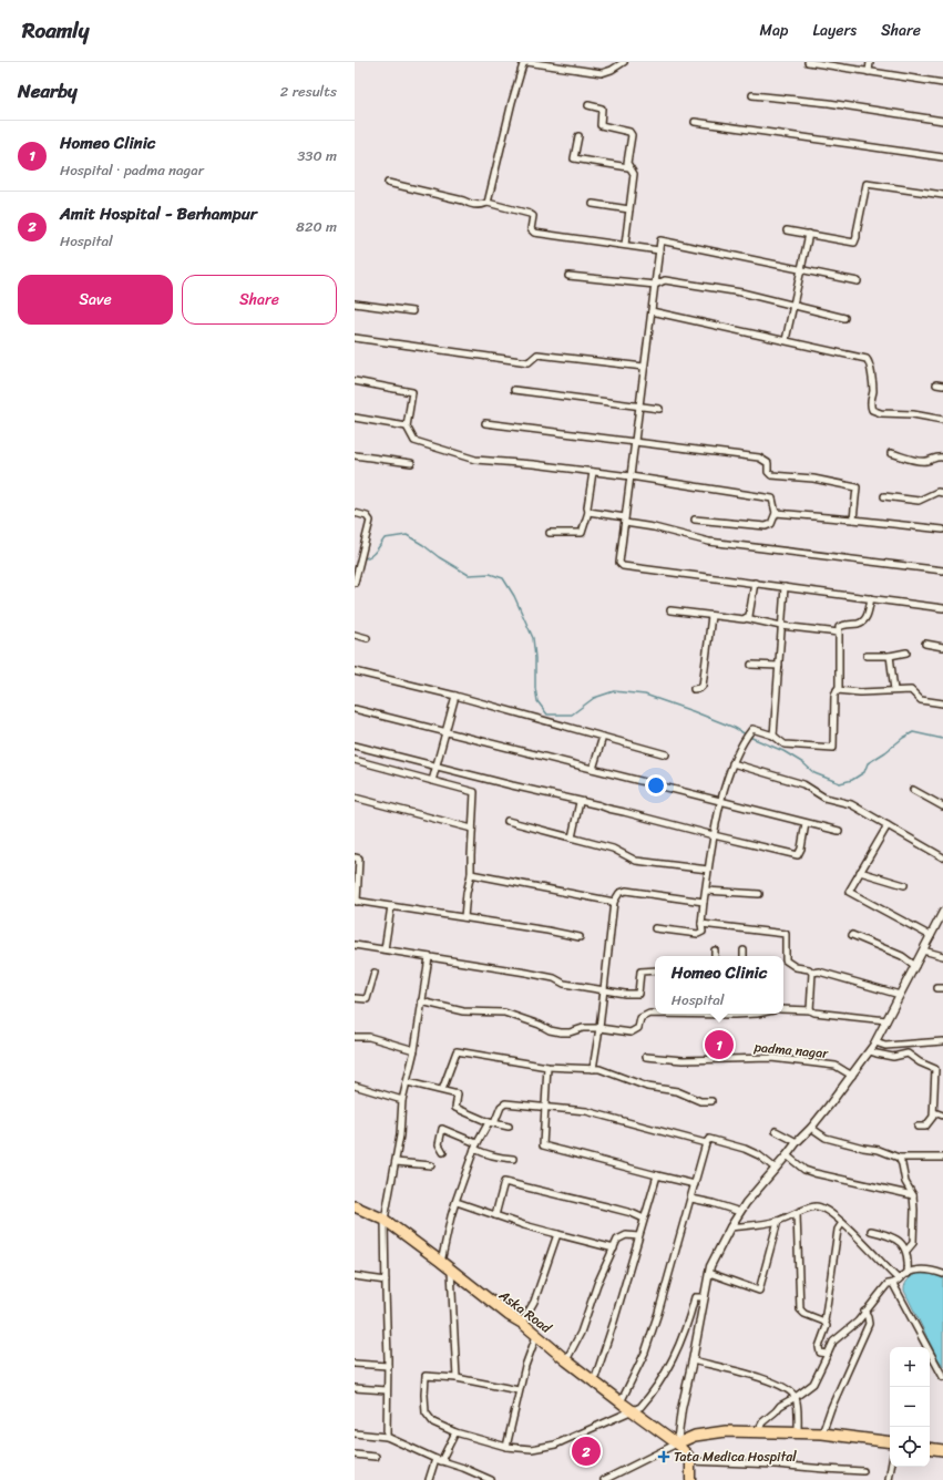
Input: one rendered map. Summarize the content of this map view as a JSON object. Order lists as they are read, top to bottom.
{
  "streets": {
    "highway": ["Aska Road"],
    "street": ["padma nagar"]
  },
  "places": {
    "health": ["Tata Medica Hospital"]
  },
  "page": {
    "header": "Roamly",
    "nav": ["Map", "Layers", "Share"],
    "heading": ["Nearby", "2 results"],
    "list": [
      {
        "mark": "1",
        "name": "Homeo Clinic",
        "note": "Hospital · padma nagar",
        "value": "330 m"
      },
      {
        "mark": "2",
        "name": "Amit Hospital - Berhampur",
        "note": "Hospital",
        "value": "820 m"
      }
    ],
    "buttons": ["Save", "Share"],
    "popup": ["Homeo Clinic", "Hospital"],
    "pins": ["1", "2"],
    "map_buttons": ["+", "−"]
  }
}
